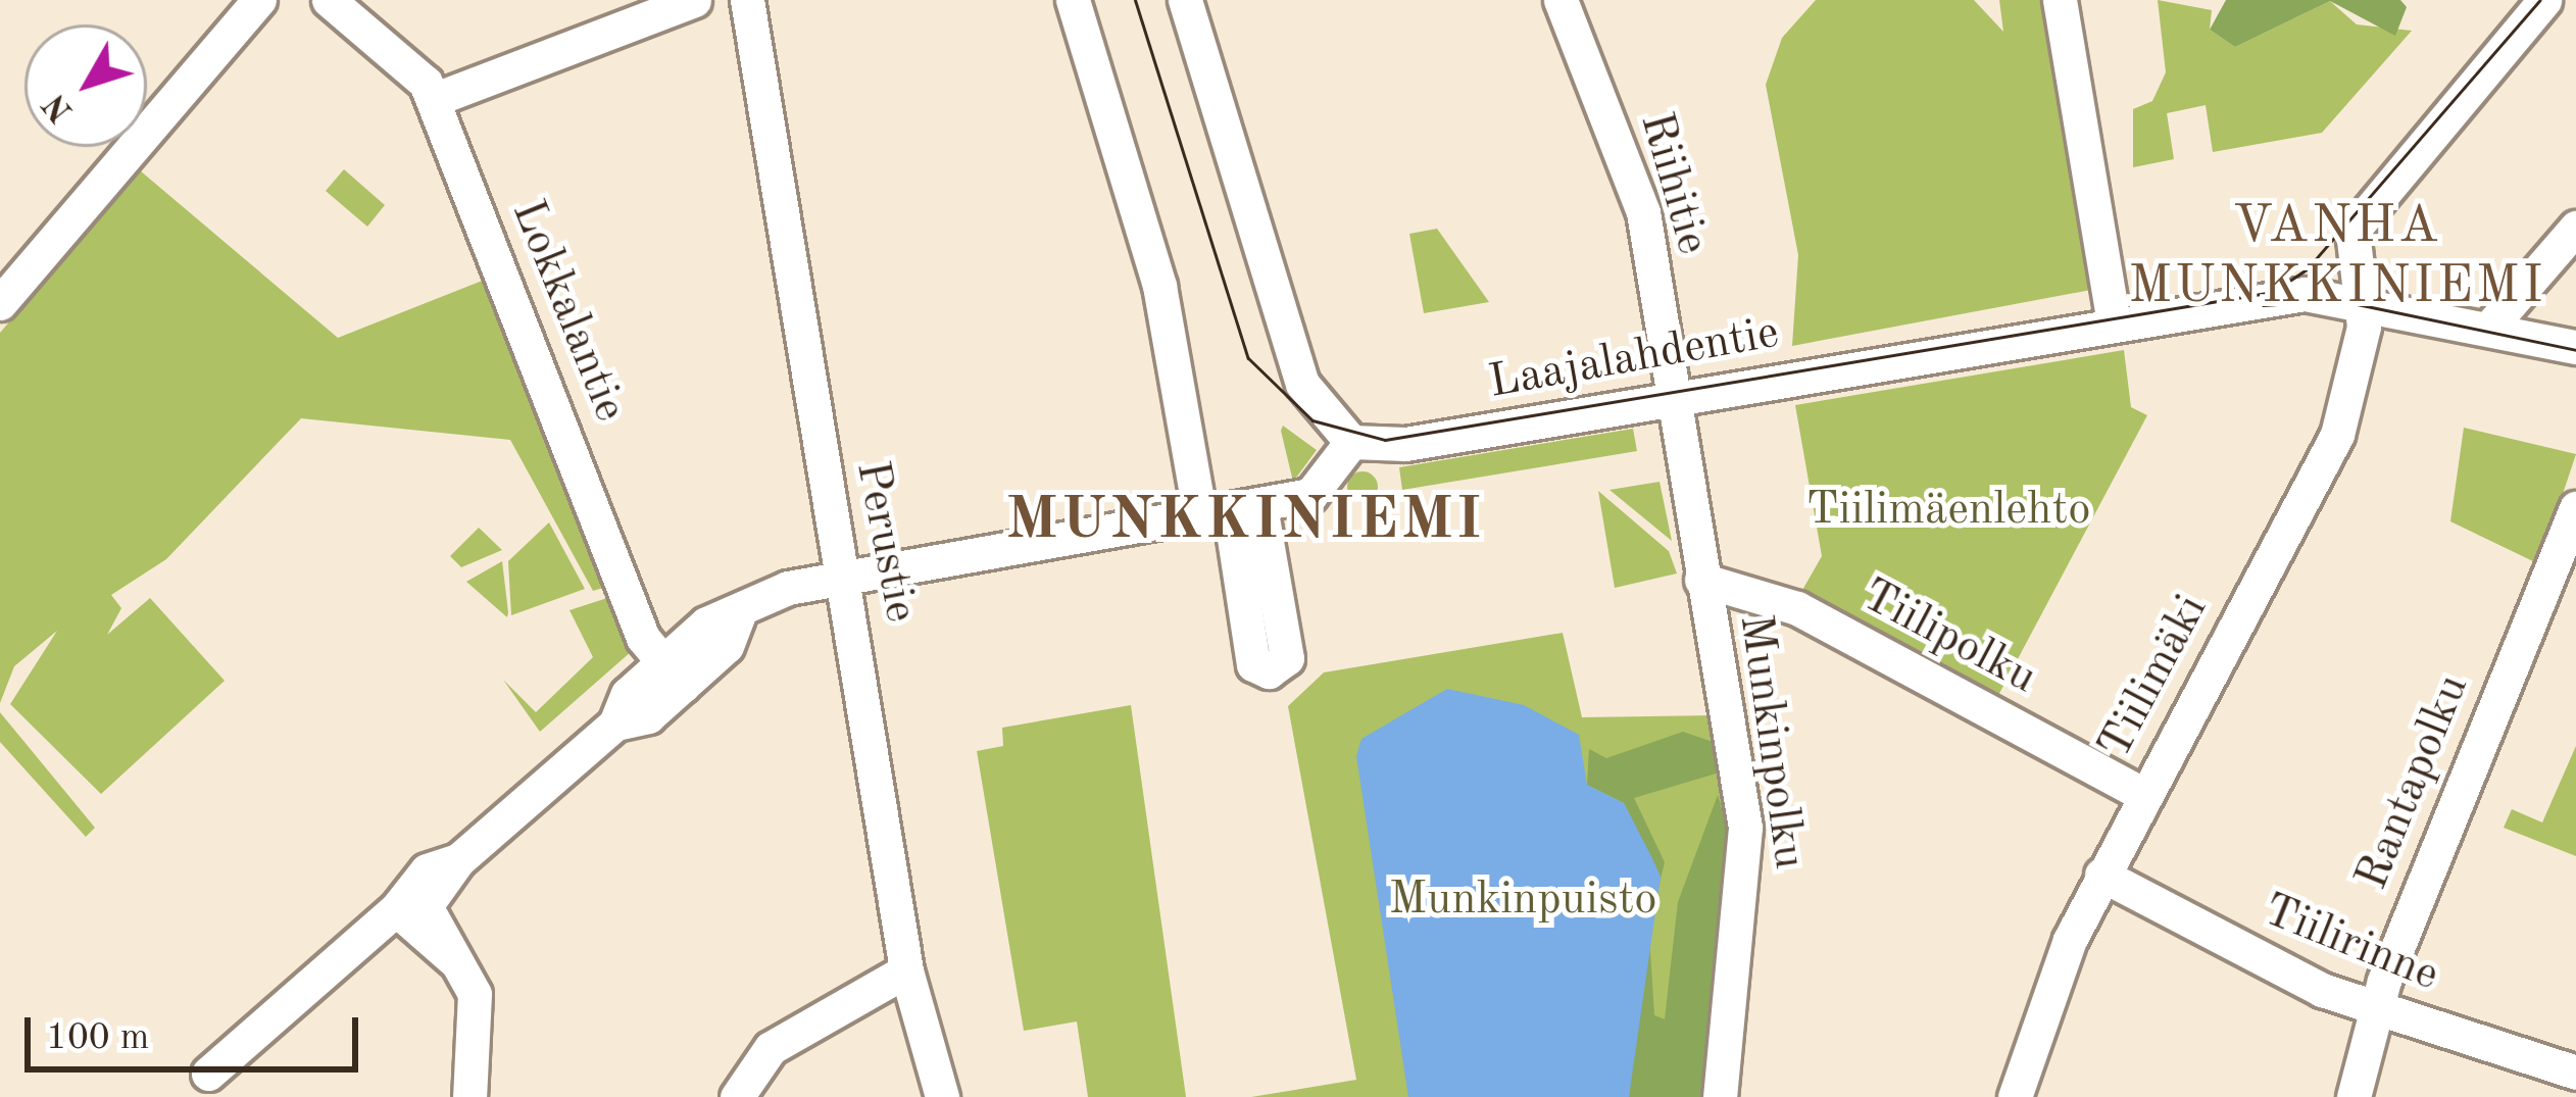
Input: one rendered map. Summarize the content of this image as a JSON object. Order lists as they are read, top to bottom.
{
  "streets": {
    "street": [
      "Riihitie",
      "Lokkalantie",
      "Laajalahdentie",
      "Perustie",
      "Tiilipolku",
      "Tiilimäki",
      "Munkinpolku",
      "Rantapolku",
      "Tiilirinne"
    ]
  },
  "crossings": [
    ["Riihitie", "Laajalahdentie"],
    ["Riihitie", "Munkinpolku"],
    ["Laajalahdentie", "Tiilimäki"],
    ["Laajalahdentie", "Munkinpolku"],
    ["Tiilipolku", "Tiilimäki"],
    ["Tiilipolku", "Munkinpolku"],
    ["Tiilimäki", "Tiilirinne"],
    ["Rantapolku", "Tiilirinne"]
  ],
  "districts": ["VANHA MUNKKINIEMI", "MUNKKINIEMI"],
  "parks": ["Tiilimäenlehto", "Munkinpuisto"],
  "scale_bar": "100 m",
  "north": "bottom left"
}
